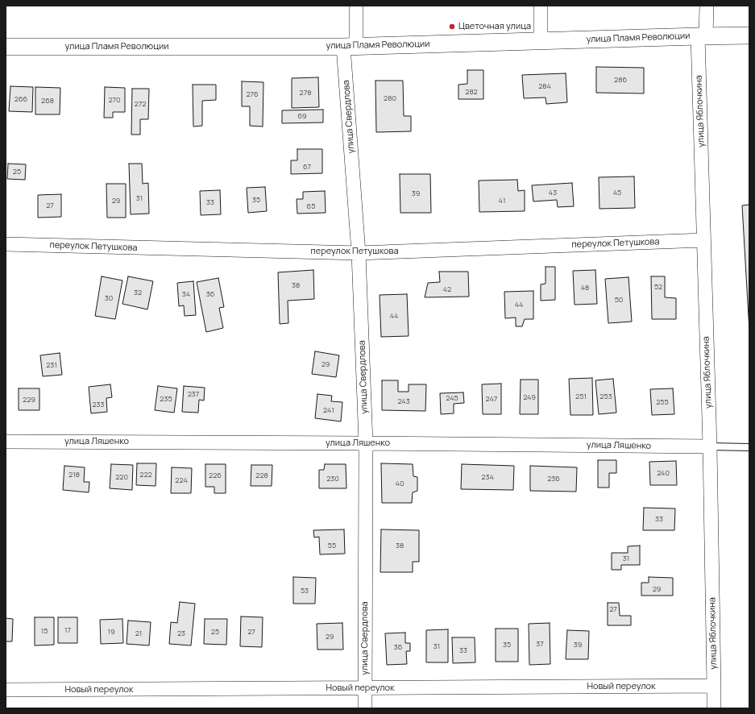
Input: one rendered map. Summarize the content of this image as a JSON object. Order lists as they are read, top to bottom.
{
  "streets": {
    "street": [
      "улица Пламя Революции",
      "улица Яблочкина",
      "улица Свердлова",
      "переулок Петушкова",
      "улица Ляшенко",
      "Новый переулок"
    ]
  },
  "crossings": [
    ["улица Пламя Революции", "улица Яблочкина"],
    ["улица Пламя Революции", "улица Свердлова"],
    ["улица Яблочкина", "переулок Петушкова"],
    ["улица Яблочкина", "улица Ляшенко"],
    ["улица Яблочкина", "Новый переулок"],
    ["улица Свердлова", "переулок Петушкова"],
    ["улица Свердлова", "улица Ляшенко"],
    ["улица Свердлова", "Новый переулок"]
  ],
  "places": ["Цветочная улица"],
  "house_numbers": [
    "286",
    "284",
    "282",
    "278",
    "276",
    "280",
    "266",
    "270",
    "268",
    "272",
    "69",
    "67",
    "25",
    "43",
    "45",
    "39",
    "31",
    "35",
    "29",
    "41",
    "33",
    "27",
    "65",
    "38",
    "52",
    "48",
    "42",
    "32",
    "34",
    "36",
    "30",
    "50",
    "44",
    "44",
    "29",
    "231",
    "237",
    "251",
    "253",
    "249",
    "245",
    "235",
    "247",
    "229",
    "243",
    "255",
    "233",
    "241",
    "240",
    "218",
    "222",
    "226",
    "228",
    "220",
    "234",
    "230",
    "236",
    "224",
    "40",
    "33",
    "55",
    "38",
    "31",
    "29",
    "53",
    "27",
    "17",
    "15",
    "19",
    "25",
    "27",
    "21",
    "23",
    "29",
    "37",
    "35",
    "39",
    "31",
    "36",
    "33"
  ]
}
